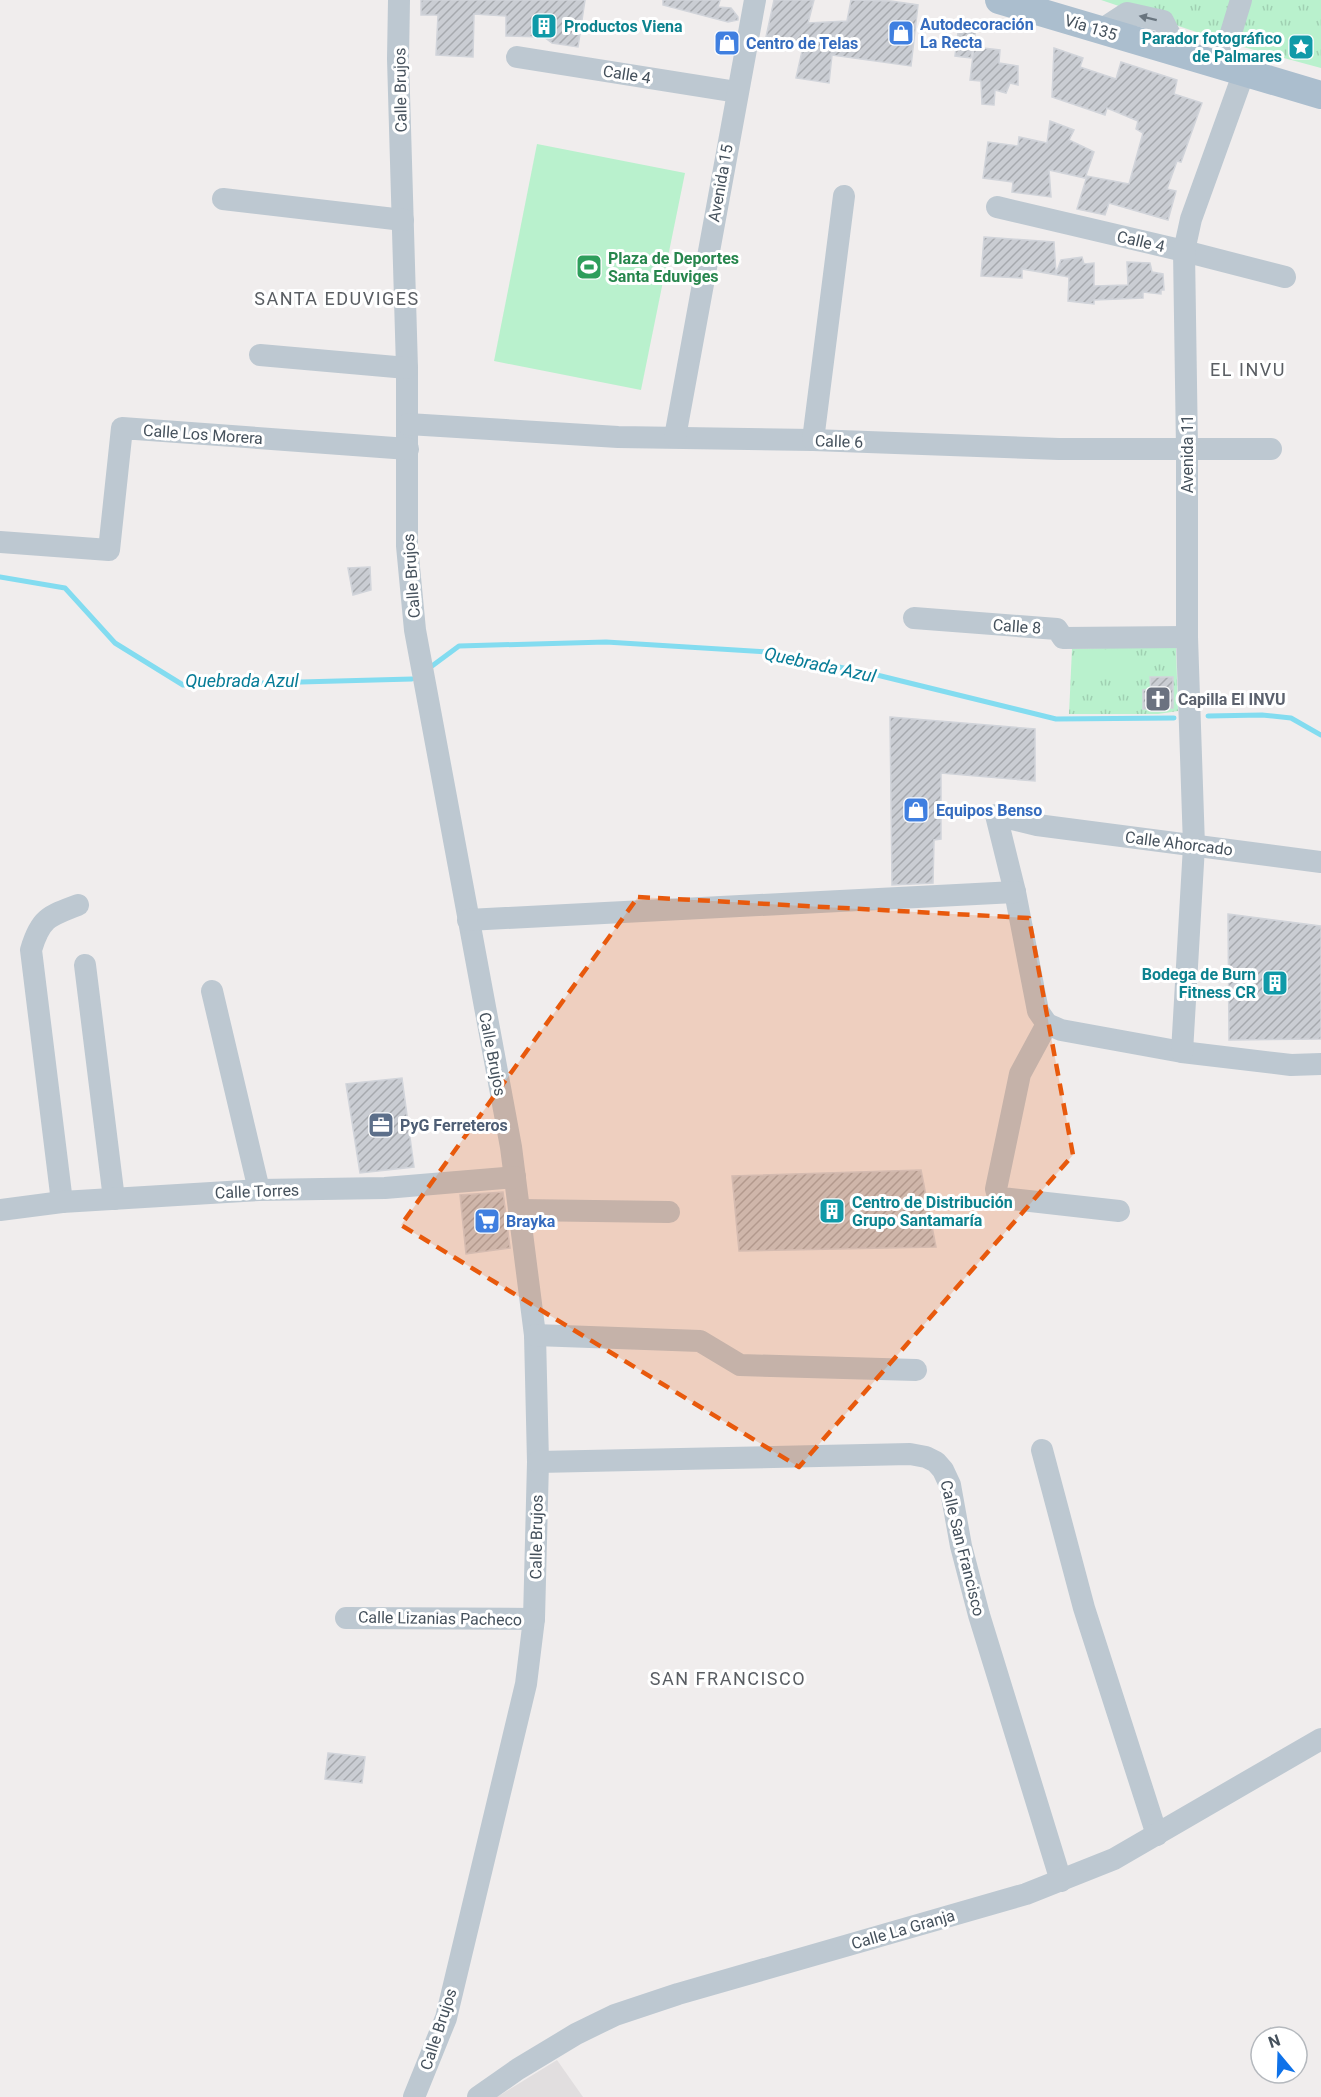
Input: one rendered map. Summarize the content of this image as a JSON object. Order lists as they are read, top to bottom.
{
  "streets": {
    "main road": ["Vía 135"],
    "street": [
      "Calle 4",
      "Calle Brujos",
      "Avenida 15",
      "Calle Los Morera",
      "Calle 6",
      "Avenida 11",
      "Calle 8",
      "Calle Ahorcado",
      "Calle Torres",
      "Calle San Francisco",
      "Calle Lizanias Pacheco",
      "Calle La Granja"
    ]
  },
  "crossings": [
    ["Vía 135", "Avenida 11"],
    ["Calle 4", "Avenida 15"],
    ["Calle 4", "Avenida 11"],
    ["Calle Brujos", "Calle Los Morera"],
    ["Calle Brujos", "Calle 6"],
    ["Calle Brujos", "Calle Torres"],
    ["Calle Brujos", "Calle San Francisco"],
    ["Calle Brujos", "Calle Lizanias Pacheco"],
    ["Avenida 15", "Calle 6"],
    ["Calle 6", "Avenida 11"],
    ["Avenida 11", "Calle 8"],
    ["Avenida 11", "Calle Ahorcado"],
    ["Calle San Francisco", "Calle La Granja"]
  ],
  "districts": ["SANTA EDUVIGES", "EL INVU", "SAN FRANCISCO"],
  "water": ["Quebrada Azul"],
  "places": {
    "building": ["Productos Viena", "Bodega de Burn Fitness CR", "Centro de Distribución Grupo Santamaría"],
    "shop": ["Autodecoración La Recta", "Centro de Telas", "Equipos Benso"],
    "place": ["Parador fotográfico de Palmares"],
    "sports": ["Plaza de Deportes Santa Eduviges"],
    "church": ["Capilla El INVU"],
    "office": ["PyG Ferreteros"],
    "supermarket": ["Brayka"]
  },
  "north": "top"
}
